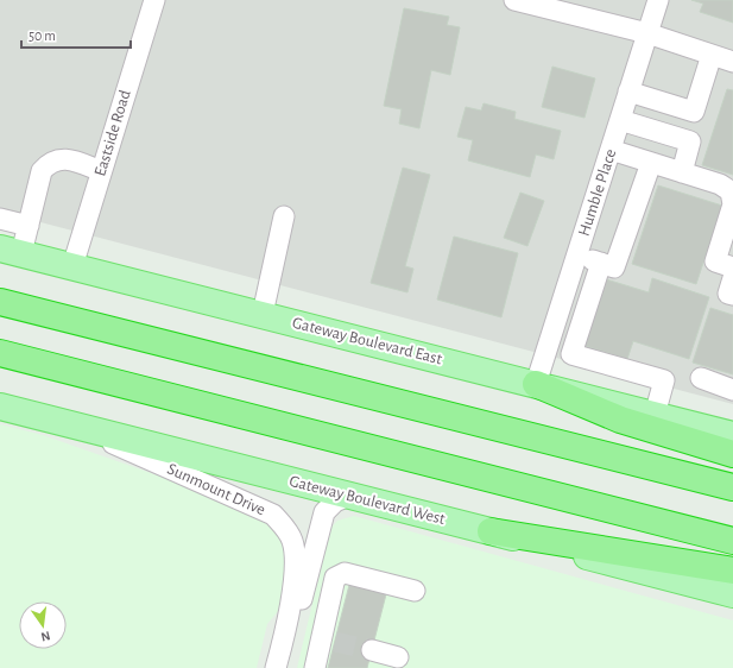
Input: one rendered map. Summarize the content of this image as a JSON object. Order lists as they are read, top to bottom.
{
  "streets": {
    "main road": ["Gateway Boulevard East", "Gateway Boulevard West"],
    "street": ["Eastside Road", "Humble Place", "Sunmount Drive"]
  },
  "crossings": [
    ["Eastside Road", "Gateway Boulevard East"],
    ["Humble Place", "Gateway Boulevard East"],
    ["Sunmount Drive", "Gateway Boulevard West"]
  ],
  "scale_bar": "50 m",
  "north": "bottom"
}
